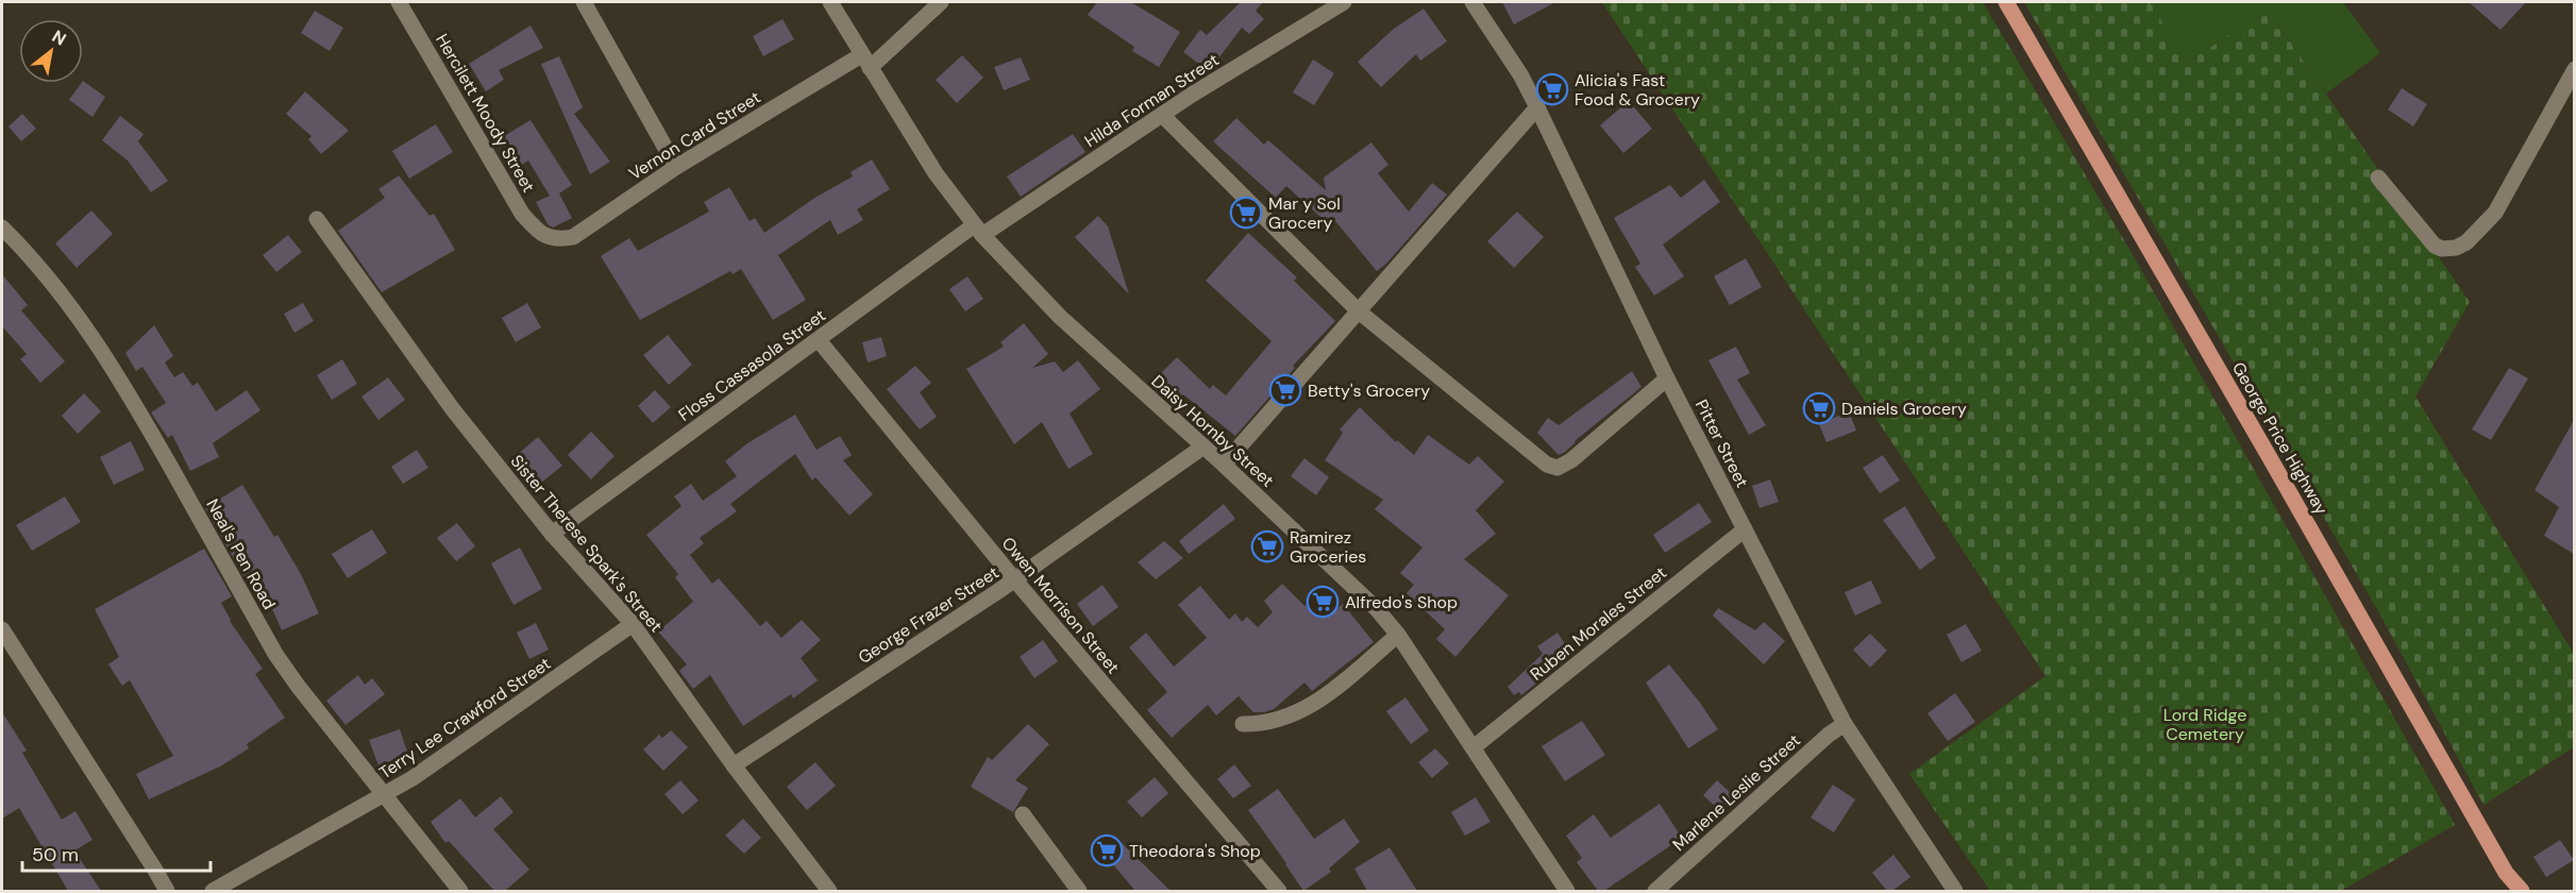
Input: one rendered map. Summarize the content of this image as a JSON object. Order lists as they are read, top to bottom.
{
  "streets": {
    "main road": ["George Price Highway"],
    "street": [
      "Hilda Forman Street",
      "Hercilett Moody Street",
      "Vernon Card Street",
      "Floss Cassasola Street",
      "Daisy Hornby Street",
      "Pitter Street",
      "Sister Therese Spark's Street",
      "Neal's Pen Road",
      "Owen Morrison Street",
      "George Frazer Street",
      "Ruben Morales Street",
      "Terry Lee Crawford Street",
      "Marlene Leslie Street"
    ]
  },
  "crossings": [
    ["Hilda Forman Street", "Floss Cassasola Street"],
    ["Hilda Forman Street", "Daisy Hornby Street"],
    ["Hercilett Moody Street", "Vernon Card Street"],
    ["Vernon Card Street", "Daisy Hornby Street"],
    ["Floss Cassasola Street", "Daisy Hornby Street"],
    ["Floss Cassasola Street", "Sister Therese Spark's Street"],
    ["Floss Cassasola Street", "Owen Morrison Street"],
    ["Daisy Hornby Street", "George Frazer Street"],
    ["Daisy Hornby Street", "Ruben Morales Street"],
    ["Pitter Street", "Ruben Morales Street"],
    ["Pitter Street", "Marlene Leslie Street"],
    ["Sister Therese Spark's Street", "George Frazer Street"],
    ["Sister Therese Spark's Street", "Terry Lee Crawford Street"],
    ["Neal's Pen Road", "Terry Lee Crawford Street"],
    ["Owen Morrison Street", "George Frazer Street"]
  ],
  "parks": ["Lord Ridge Cemetery"],
  "places": {
    "supermarket": [
      "Alicia's Fast Food & Grocery",
      "Mar y Sol Grocery",
      "Betty's Grocery",
      "Daniels Grocery",
      "Ramirez Groceries",
      "Alfredo's Shop",
      "Theodora's Shop"
    ]
  },
  "scale_bar": "50 m",
  "north": "top right"
}
